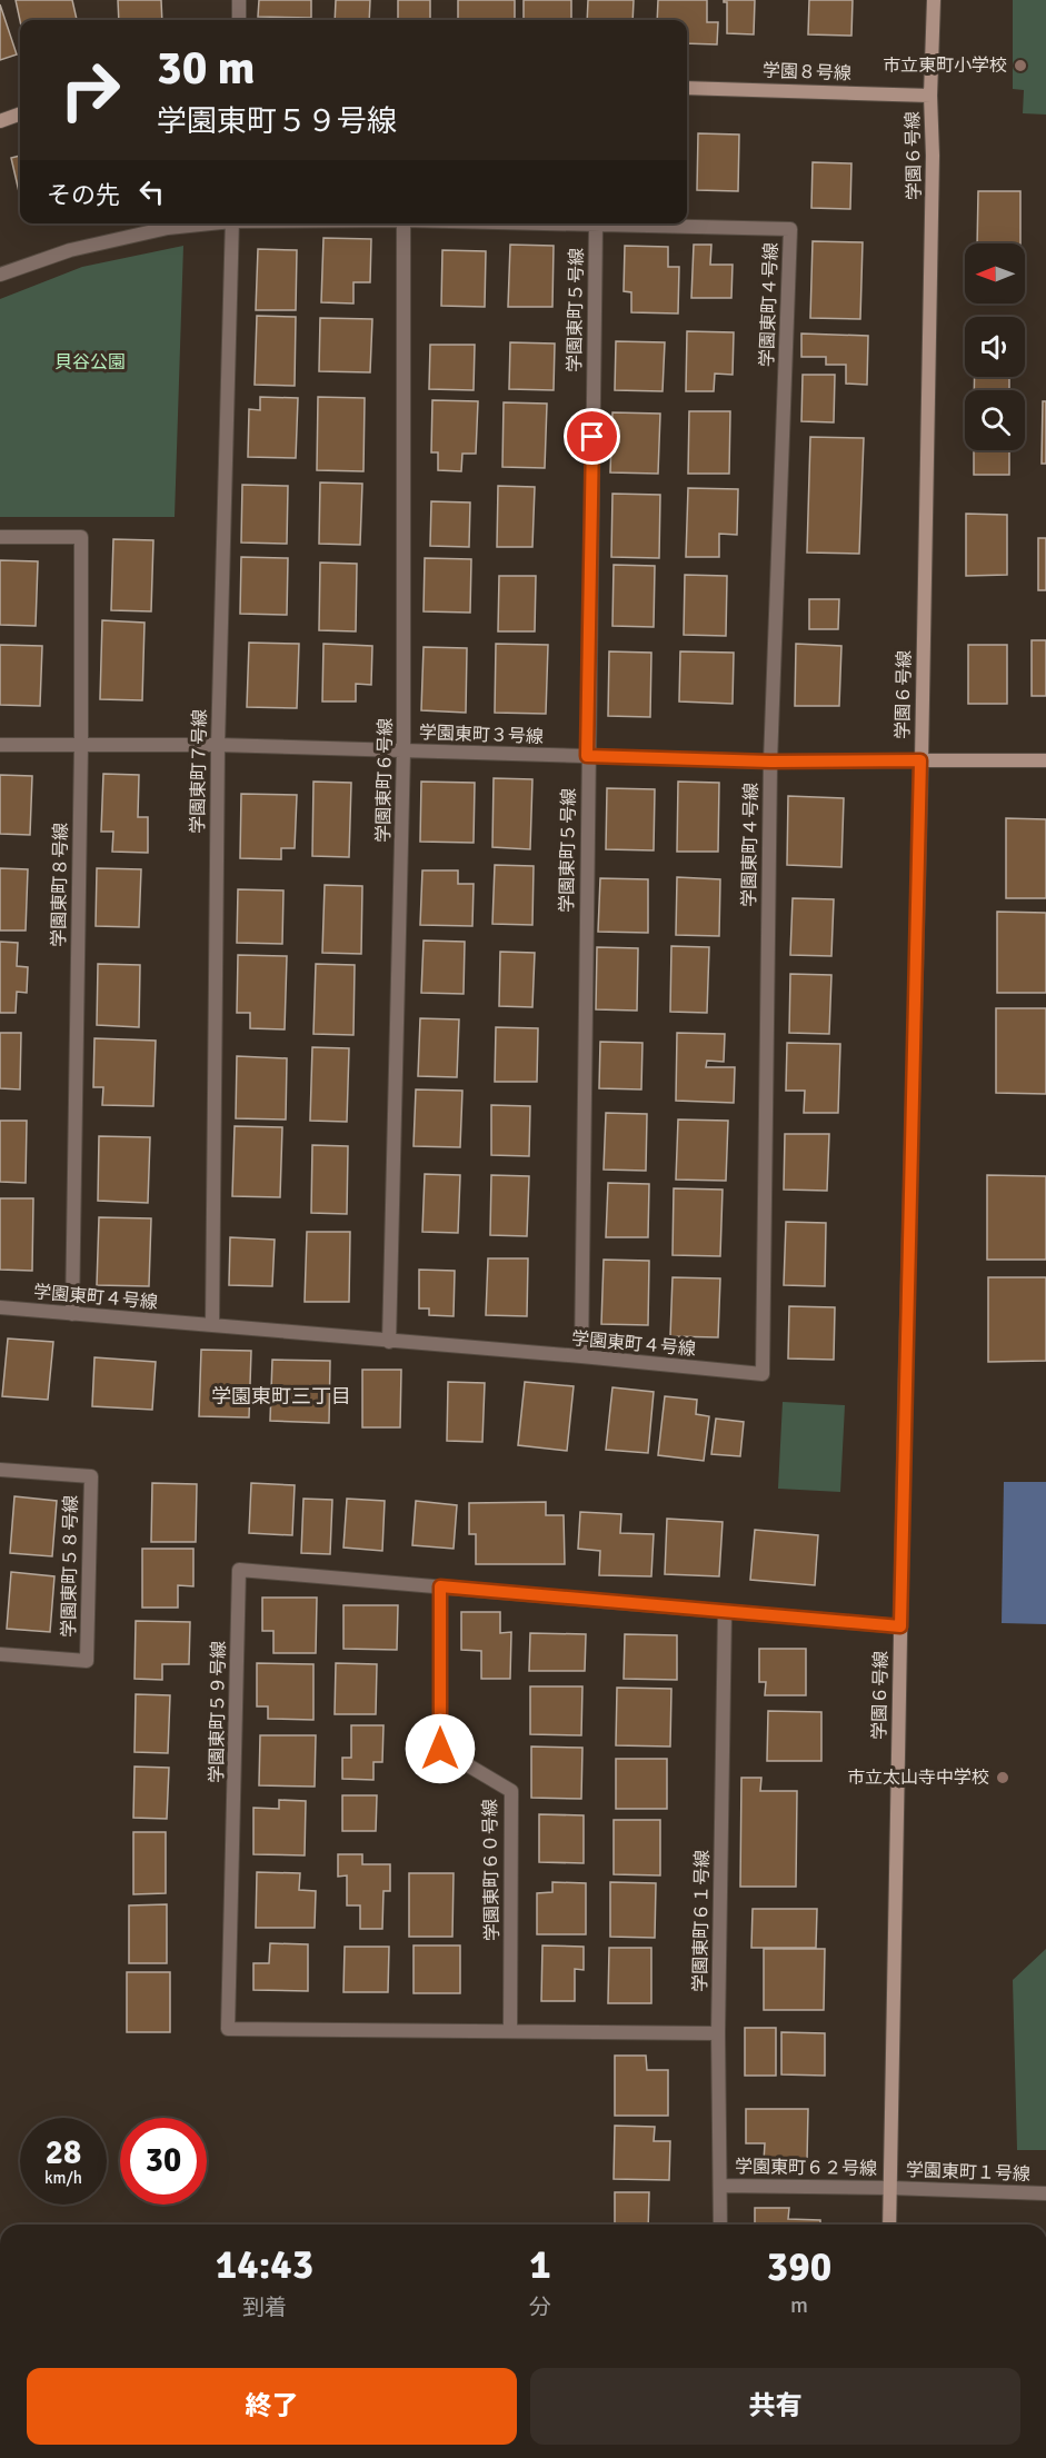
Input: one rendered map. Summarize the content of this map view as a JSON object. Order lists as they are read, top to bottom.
{
  "streets": {
    "street": [
      "学園８号線",
      "学園６号線",
      "学園東町４号線",
      "学園東町５号線",
      "学園東町３号線",
      "学園東町７号線",
      "学園東町６号線",
      "学園東町８号線",
      "学園東町５８号線",
      "学園東町５９号線",
      "学園東町６０号線",
      "学園東町６１号線",
      "学園東町６２号線",
      "学園東町１号線"
    ]
  },
  "crossings": [
    ["学園８号線", "学園６号線"],
    ["学園６号線", "学園東町３号線"],
    ["学園６号線", "学園東町５９号線"],
    ["学園６号線", "学園東町６２号線"],
    ["学園６号線", "学園東町１号線"],
    ["学園東町４号線", "学園東町５号線"],
    ["学園東町４号線", "学園東町３号線"],
    ["学園東町４号線", "学園東町７号線"],
    ["学園東町４号線", "学園東町６号線"],
    ["学園東町４号線", "学園東町８号線"],
    ["学園東町５号線", "学園東町３号線"],
    ["学園東町３号線", "学園東町７号線"],
    ["学園東町３号線", "学園東町６号線"],
    ["学園東町３号線", "学園東町８号線"],
    ["学園東町５９号線", "学園東町６０号線"],
    ["学園東町５９号線", "学園東町６１号線"],
    ["学園東町６１号線", "学園東町６２号線"],
    ["学園東町６２号線", "学園東町１号線"]
  ],
  "districts": ["学園東町三丁目"],
  "parks": ["貝谷公園"],
  "places": ["市立東町小学校", "市立太山寺中学校"],
  "north": "left",
  "page": {
    "turn": ["30 m", "学園東町５９号線"],
    "then": "その先",
    "speed": "28 km/h",
    "limit": "30",
    "eta": [
      "14:43",
      "到着",
      "1",
      "分",
      "390",
      "m"
    ],
    "buttons": ["終了", "共有"]
  }
}
